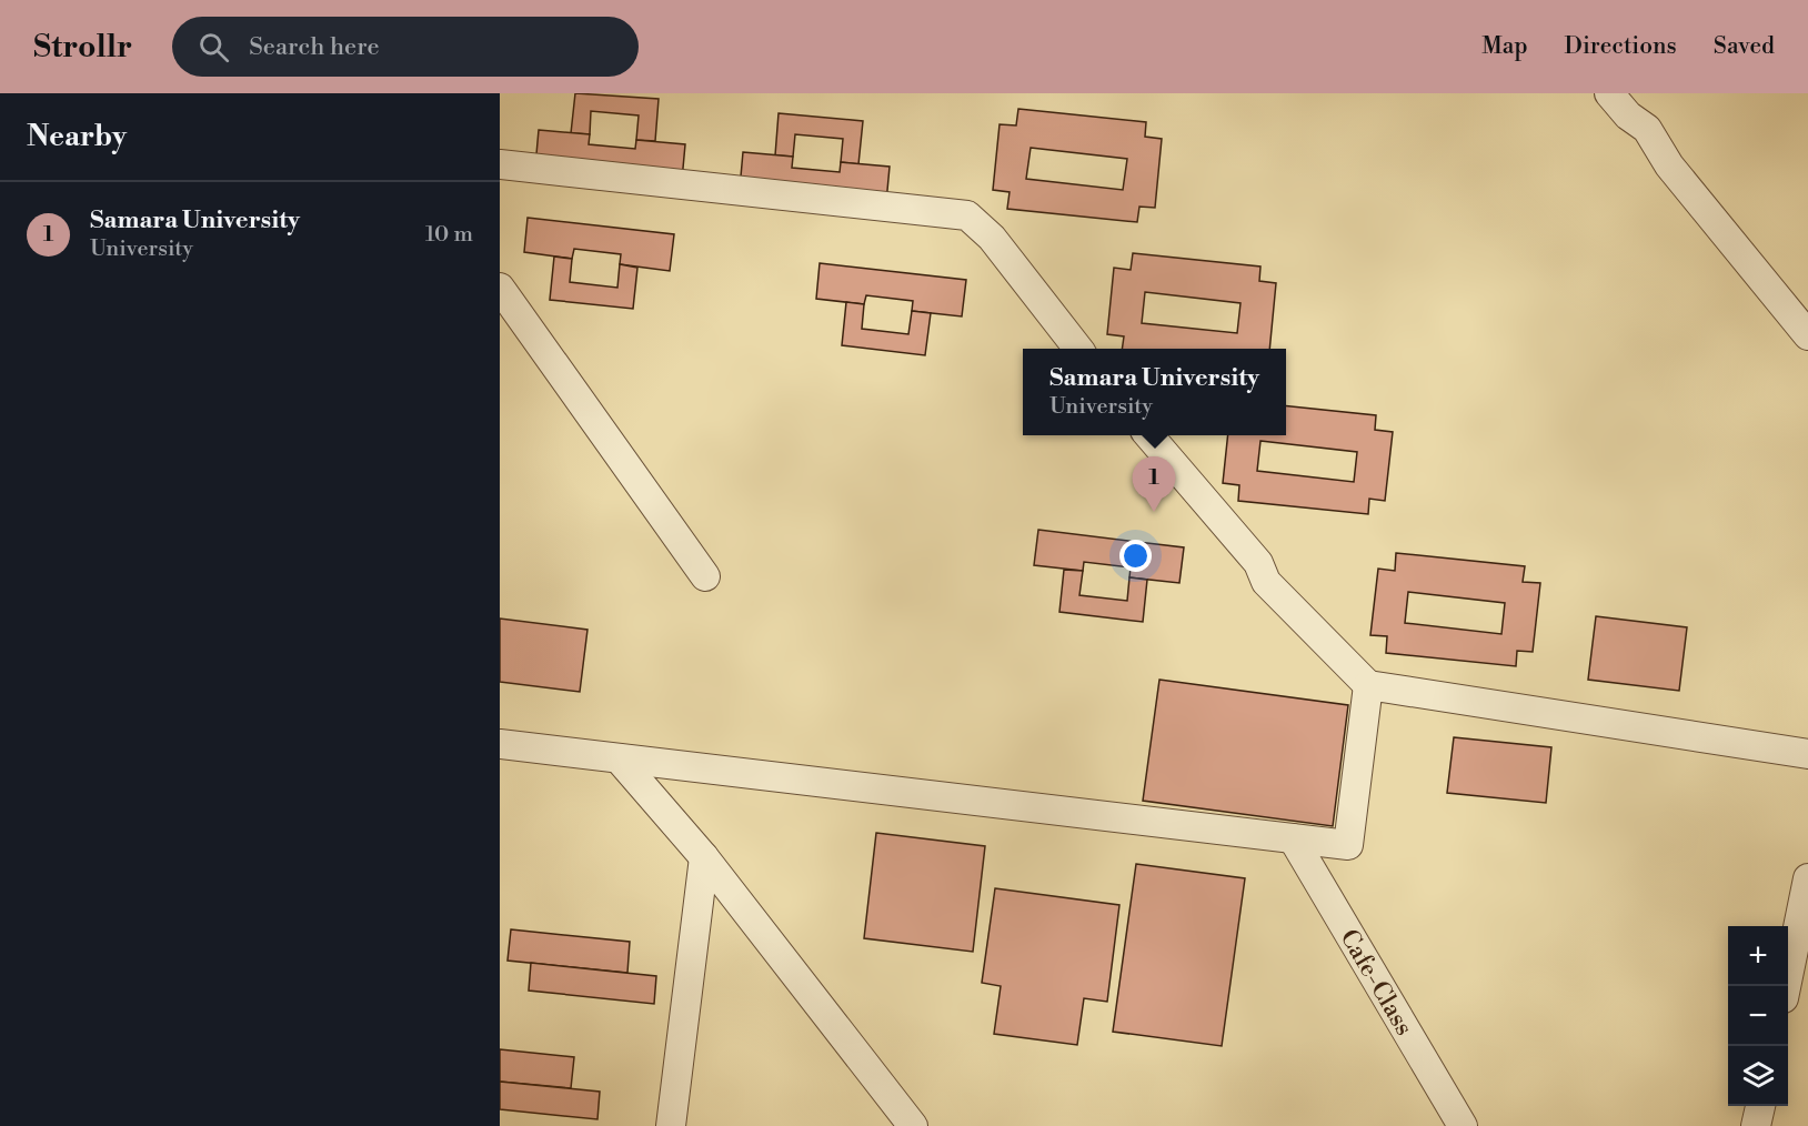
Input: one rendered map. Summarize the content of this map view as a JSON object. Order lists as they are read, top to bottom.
{
  "streets": {
    "street": ["Cafe-Class"]
  },
  "page": {
    "header": "Strollr",
    "search": "Search here",
    "nav": ["Map", "Directions", "Saved"],
    "heading": "Nearby",
    "list": [
      {
        "mark": "1",
        "name": "Samara University",
        "note": "University",
        "value": "10 m"
      }
    ],
    "popup": ["Samara University", "University"],
    "pins": "1",
    "map_buttons": ["+", "−"]
  }
}
